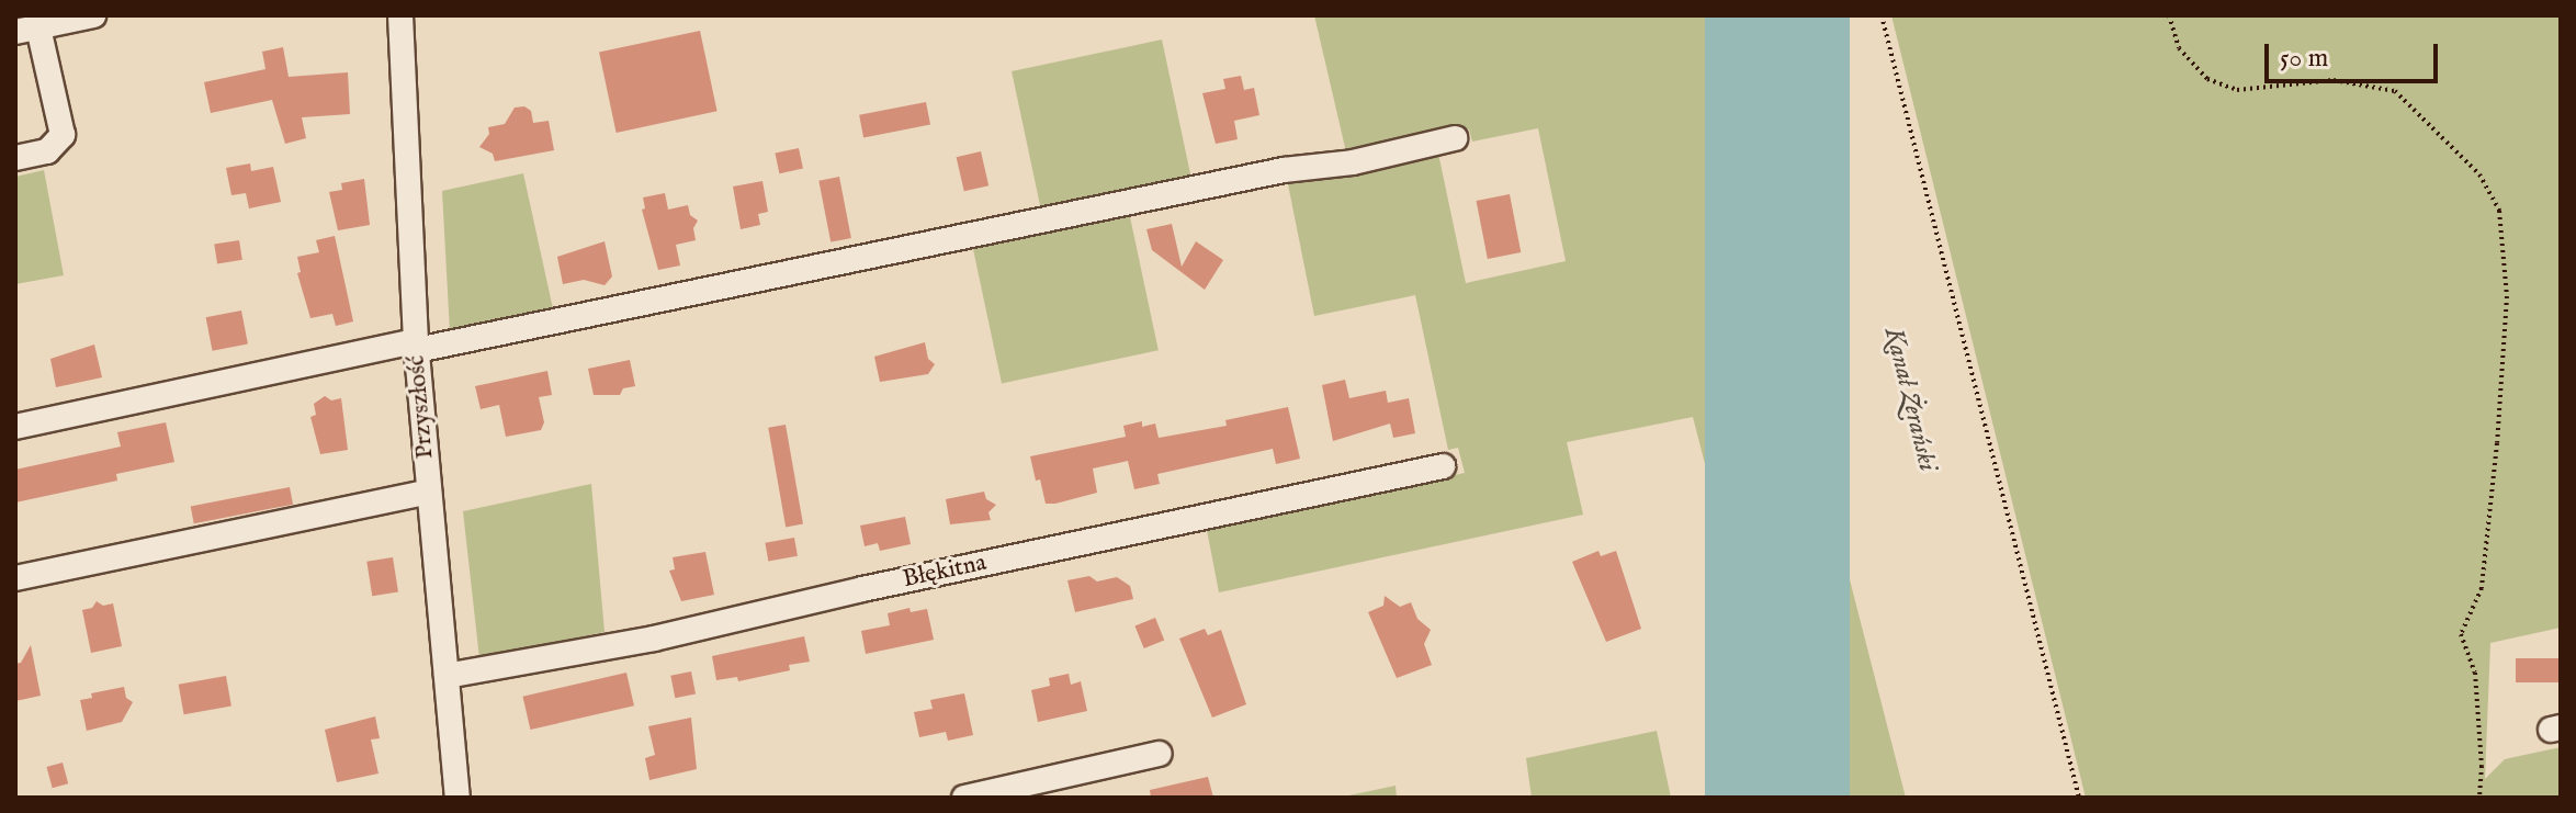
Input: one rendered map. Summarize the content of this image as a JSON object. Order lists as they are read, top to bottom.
{
  "streets": {
    "street": ["Przyszłość", "Błękitna"]
  },
  "crossings": [
    ["Przyszłość", "Błękitna"]
  ],
  "water": ["Kanał Żerański"],
  "scale_bar": "50 m"
}
